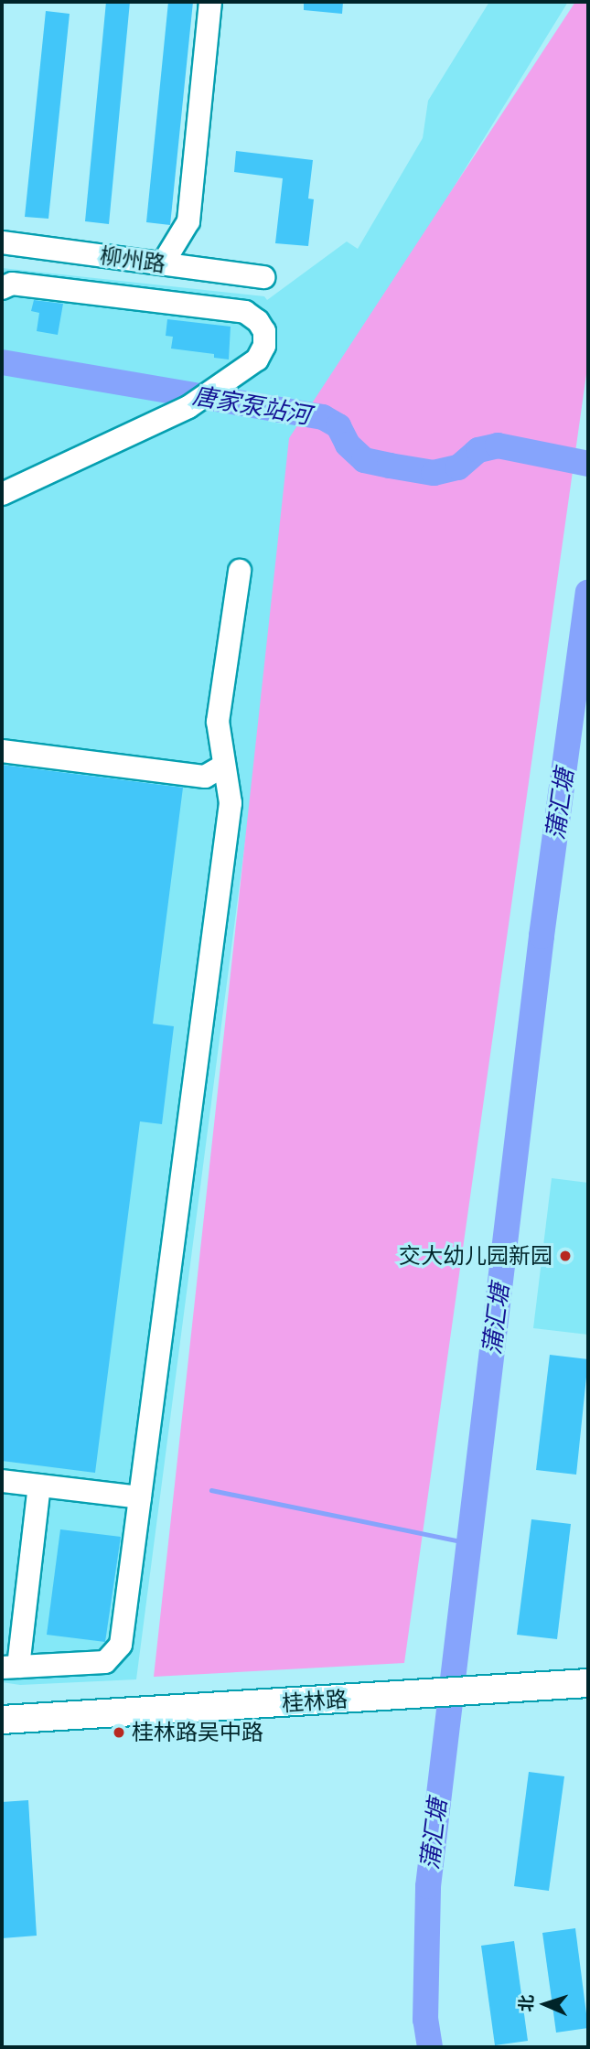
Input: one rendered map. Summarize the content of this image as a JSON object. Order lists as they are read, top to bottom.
{
  "streets": {
    "main road": ["桂林路"],
    "street": ["柳州路"]
  },
  "water": ["唐家泵站河", "蒲汇塘"],
  "places": ["交大幼儿园新园", "桂林路吴中路"],
  "north": "left"
}
